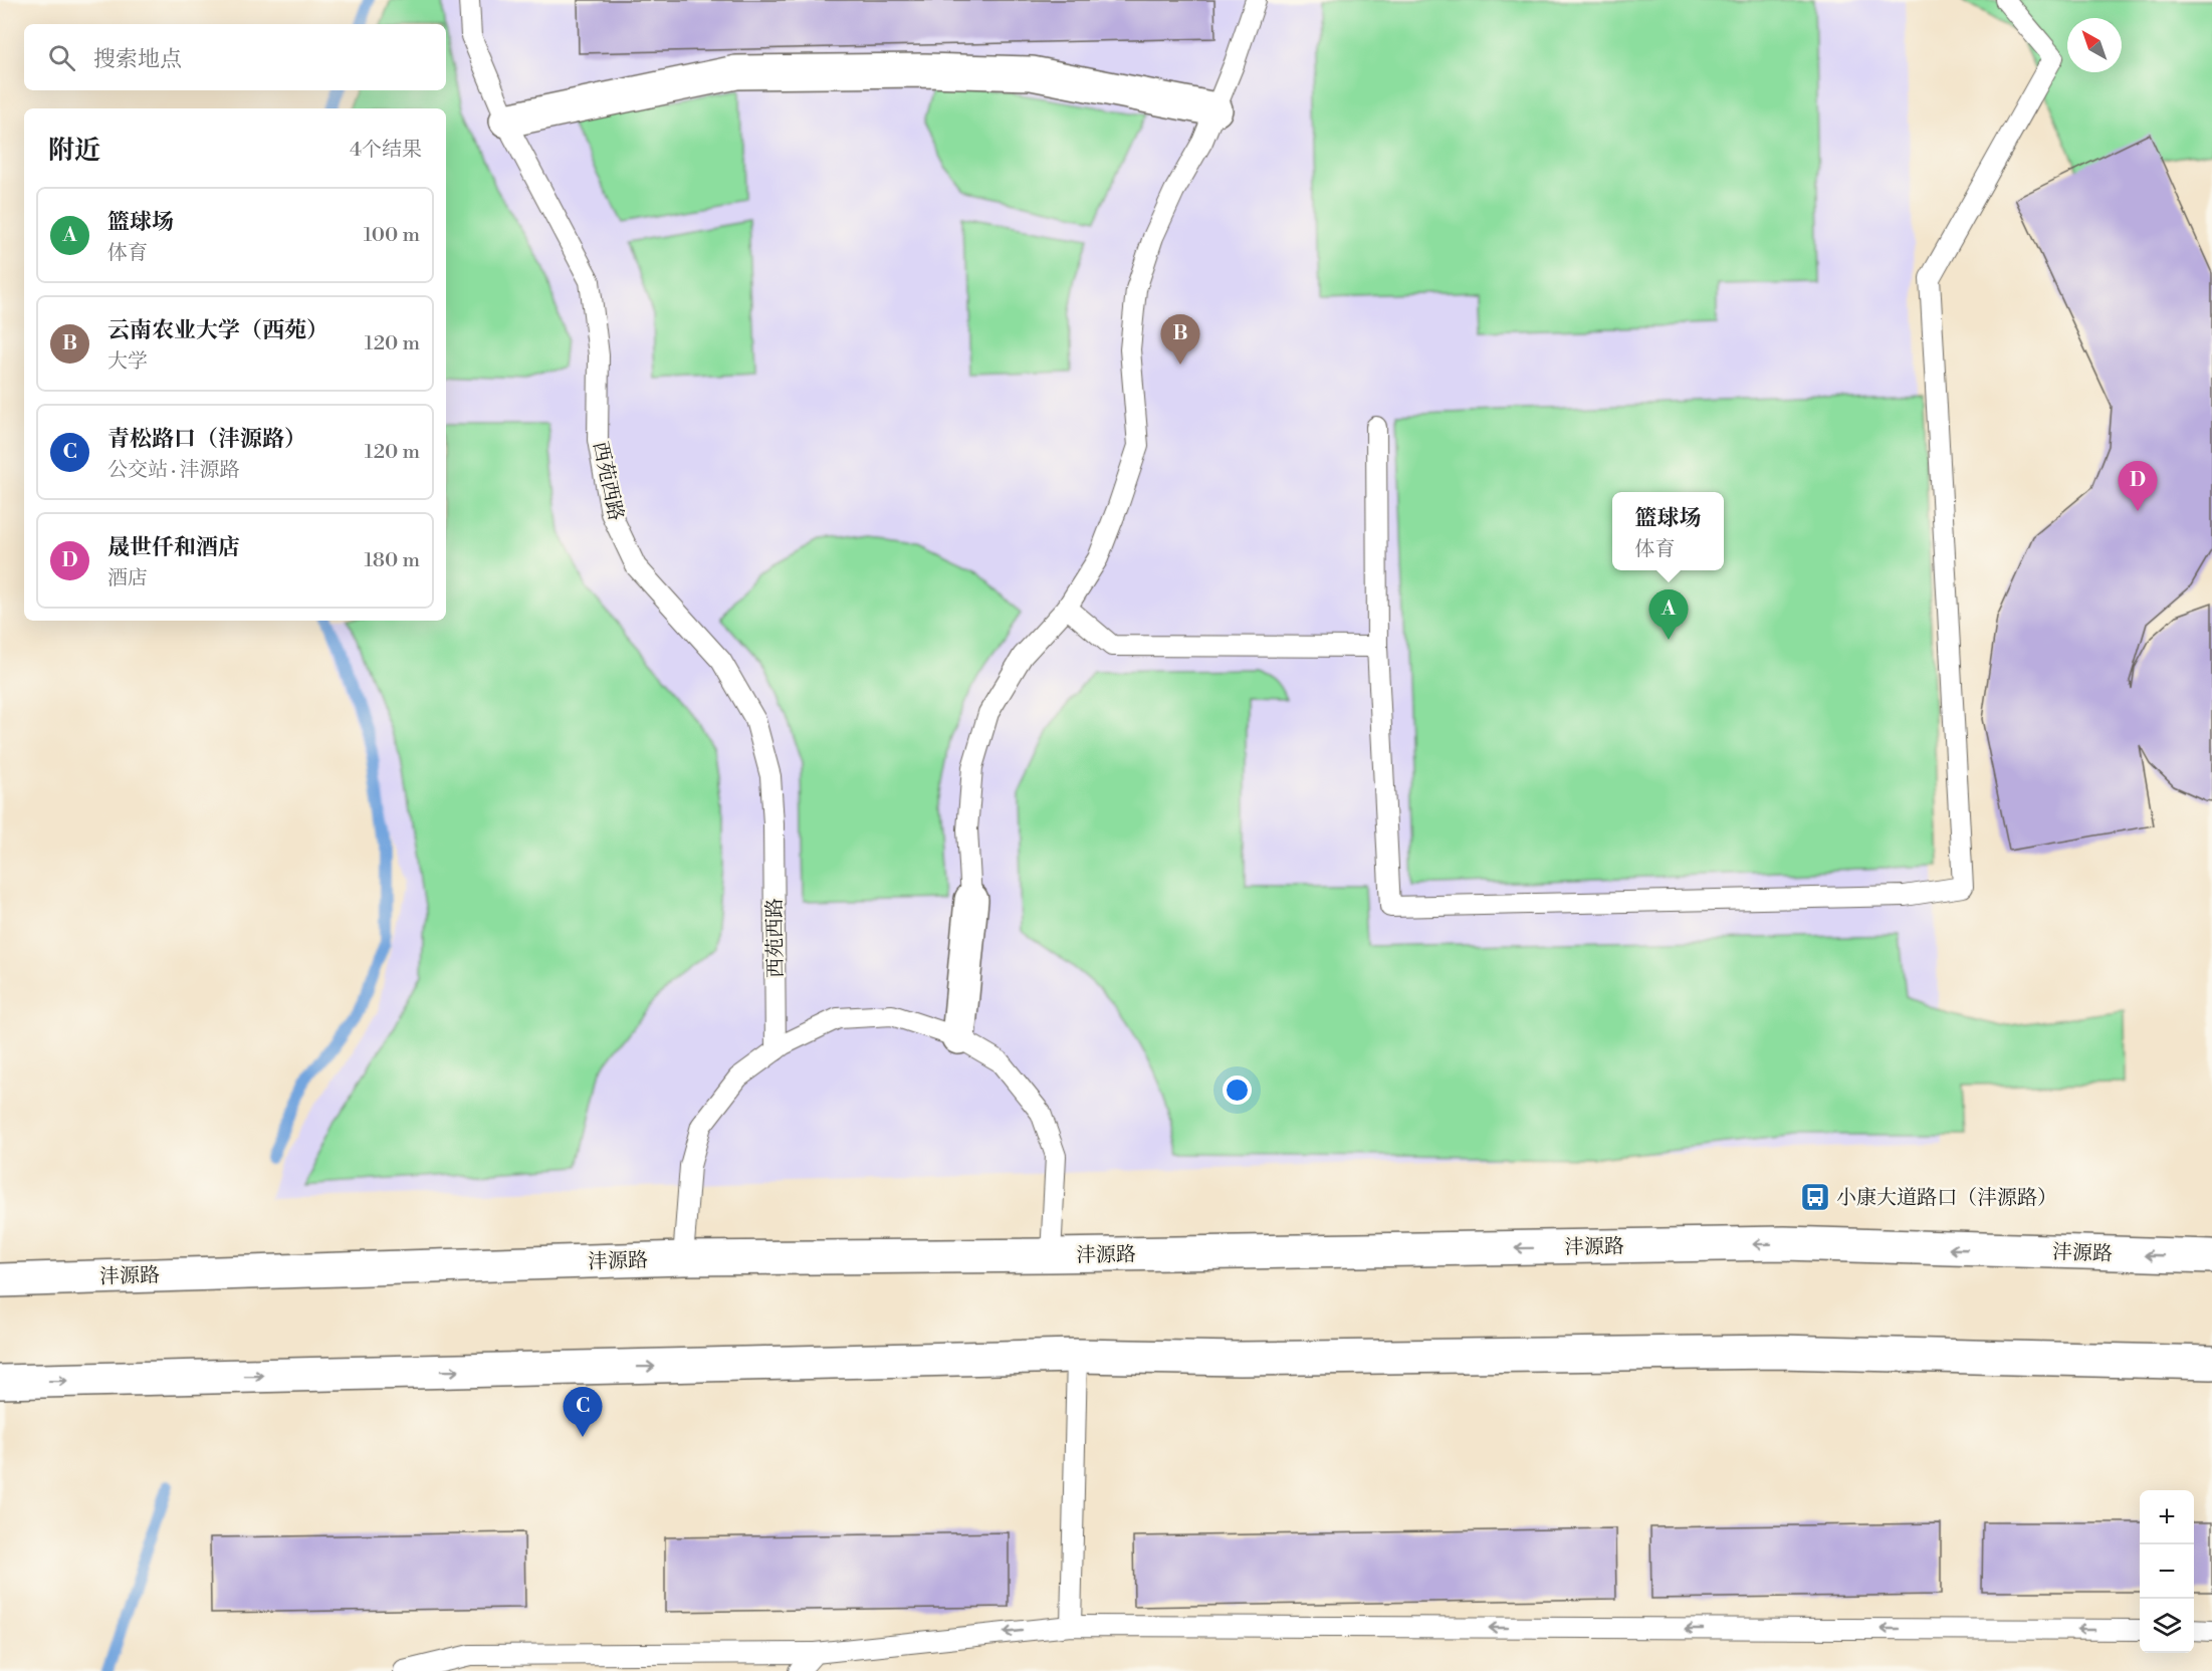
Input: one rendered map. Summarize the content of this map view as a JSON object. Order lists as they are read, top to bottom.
{
  "streets": {
    "main road": ["沣源路"],
    "lane": ["西苑西路"]
  },
  "places": {
    "bus stop": ["小康大道路口（沣源路）"]
  },
  "north": "top left",
  "page": {
    "search": "搜索地点",
    "heading": ["附近", "4个结果"],
    "list": [
      {
        "mark": "A",
        "name": "篮球场",
        "note": "体育",
        "value": "100 m"
      },
      {
        "mark": "B",
        "name": "云南农业大学（西苑）",
        "note": "大学",
        "value": "120 m"
      },
      {
        "mark": "C",
        "name": "青松路口（沣源路）",
        "note": "公交站 · 沣源路",
        "value": "120 m"
      },
      {
        "mark": "D",
        "name": "晟世仟和酒店",
        "note": "酒店",
        "value": "180 m"
      }
    ],
    "pins": [
      "B",
      "D",
      "A",
      "C"
    ],
    "popup": ["篮球场", "体育"],
    "map_buttons": ["+", "−"]
  }
}
